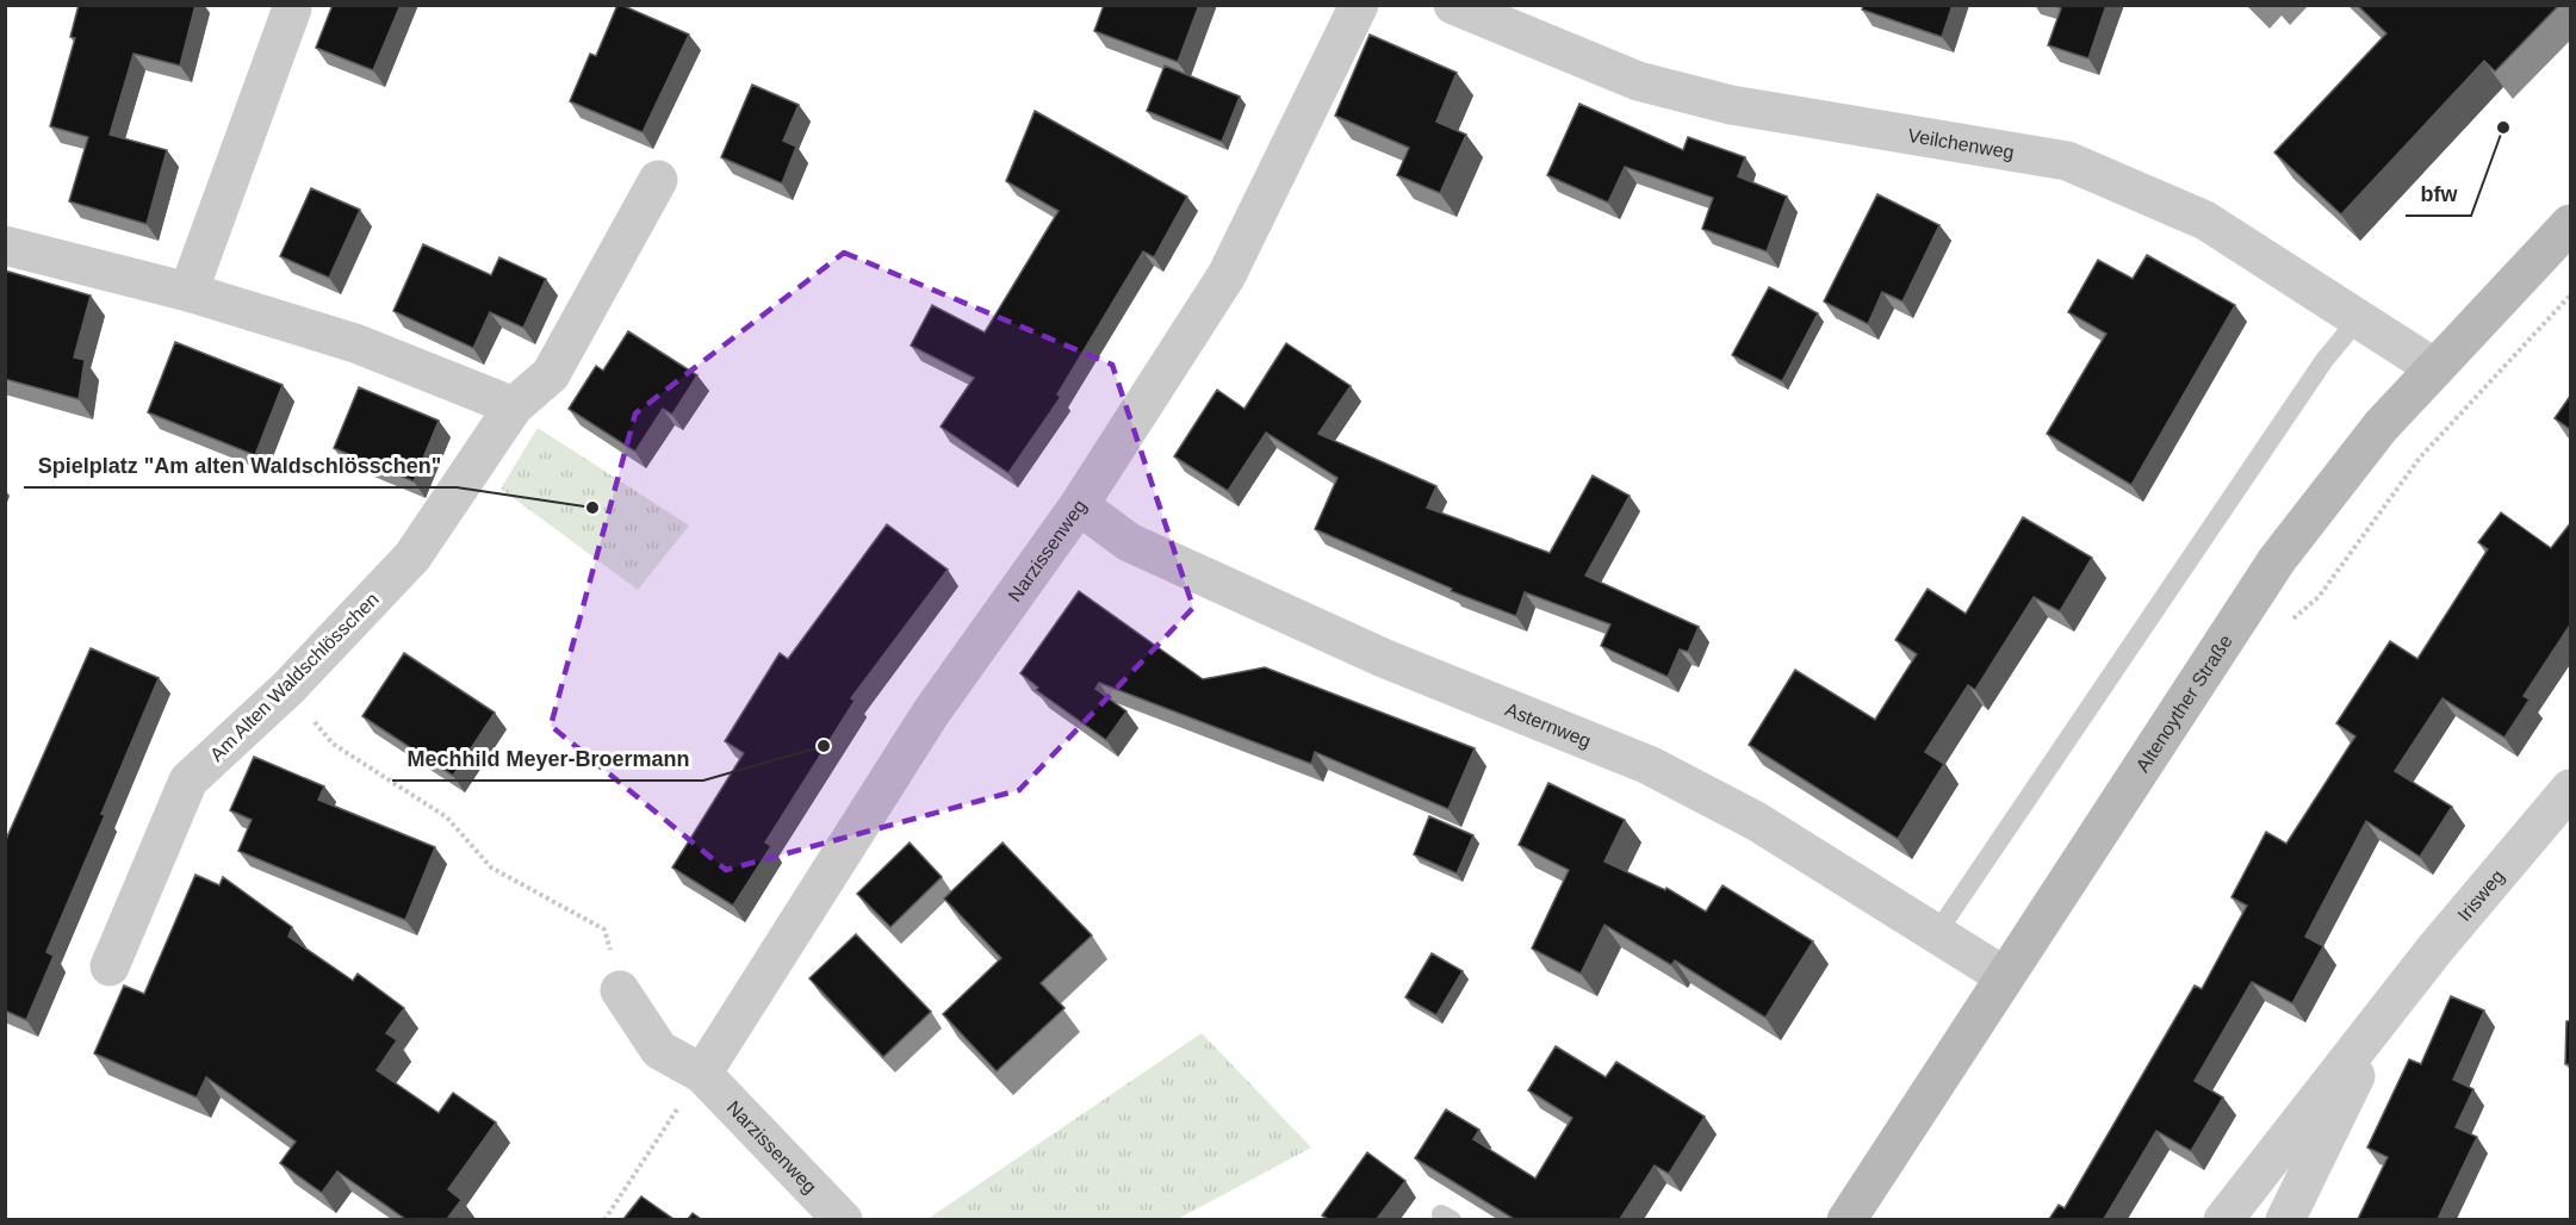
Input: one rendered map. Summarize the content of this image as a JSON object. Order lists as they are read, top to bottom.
{
  "streets": {
    "main road": ["Altenoyther Straße"],
    "street": [
      "Veilchenweg",
      "Narzissenweg",
      "Am Alten Waldschlösschen",
      "Asternweg",
      "Irisweg"
    ]
  },
  "crossings": [
    ["Veilchenweg", "Altenoyther Straße"],
    ["Narzissenweg", "Asternweg"],
    ["Altenoyther Straße", "Asternweg"]
  ],
  "places": ["bfw", "Spielplatz \"Am alten Waldschlösschen\"", "Mechhild Meyer-Broermann"]
}
